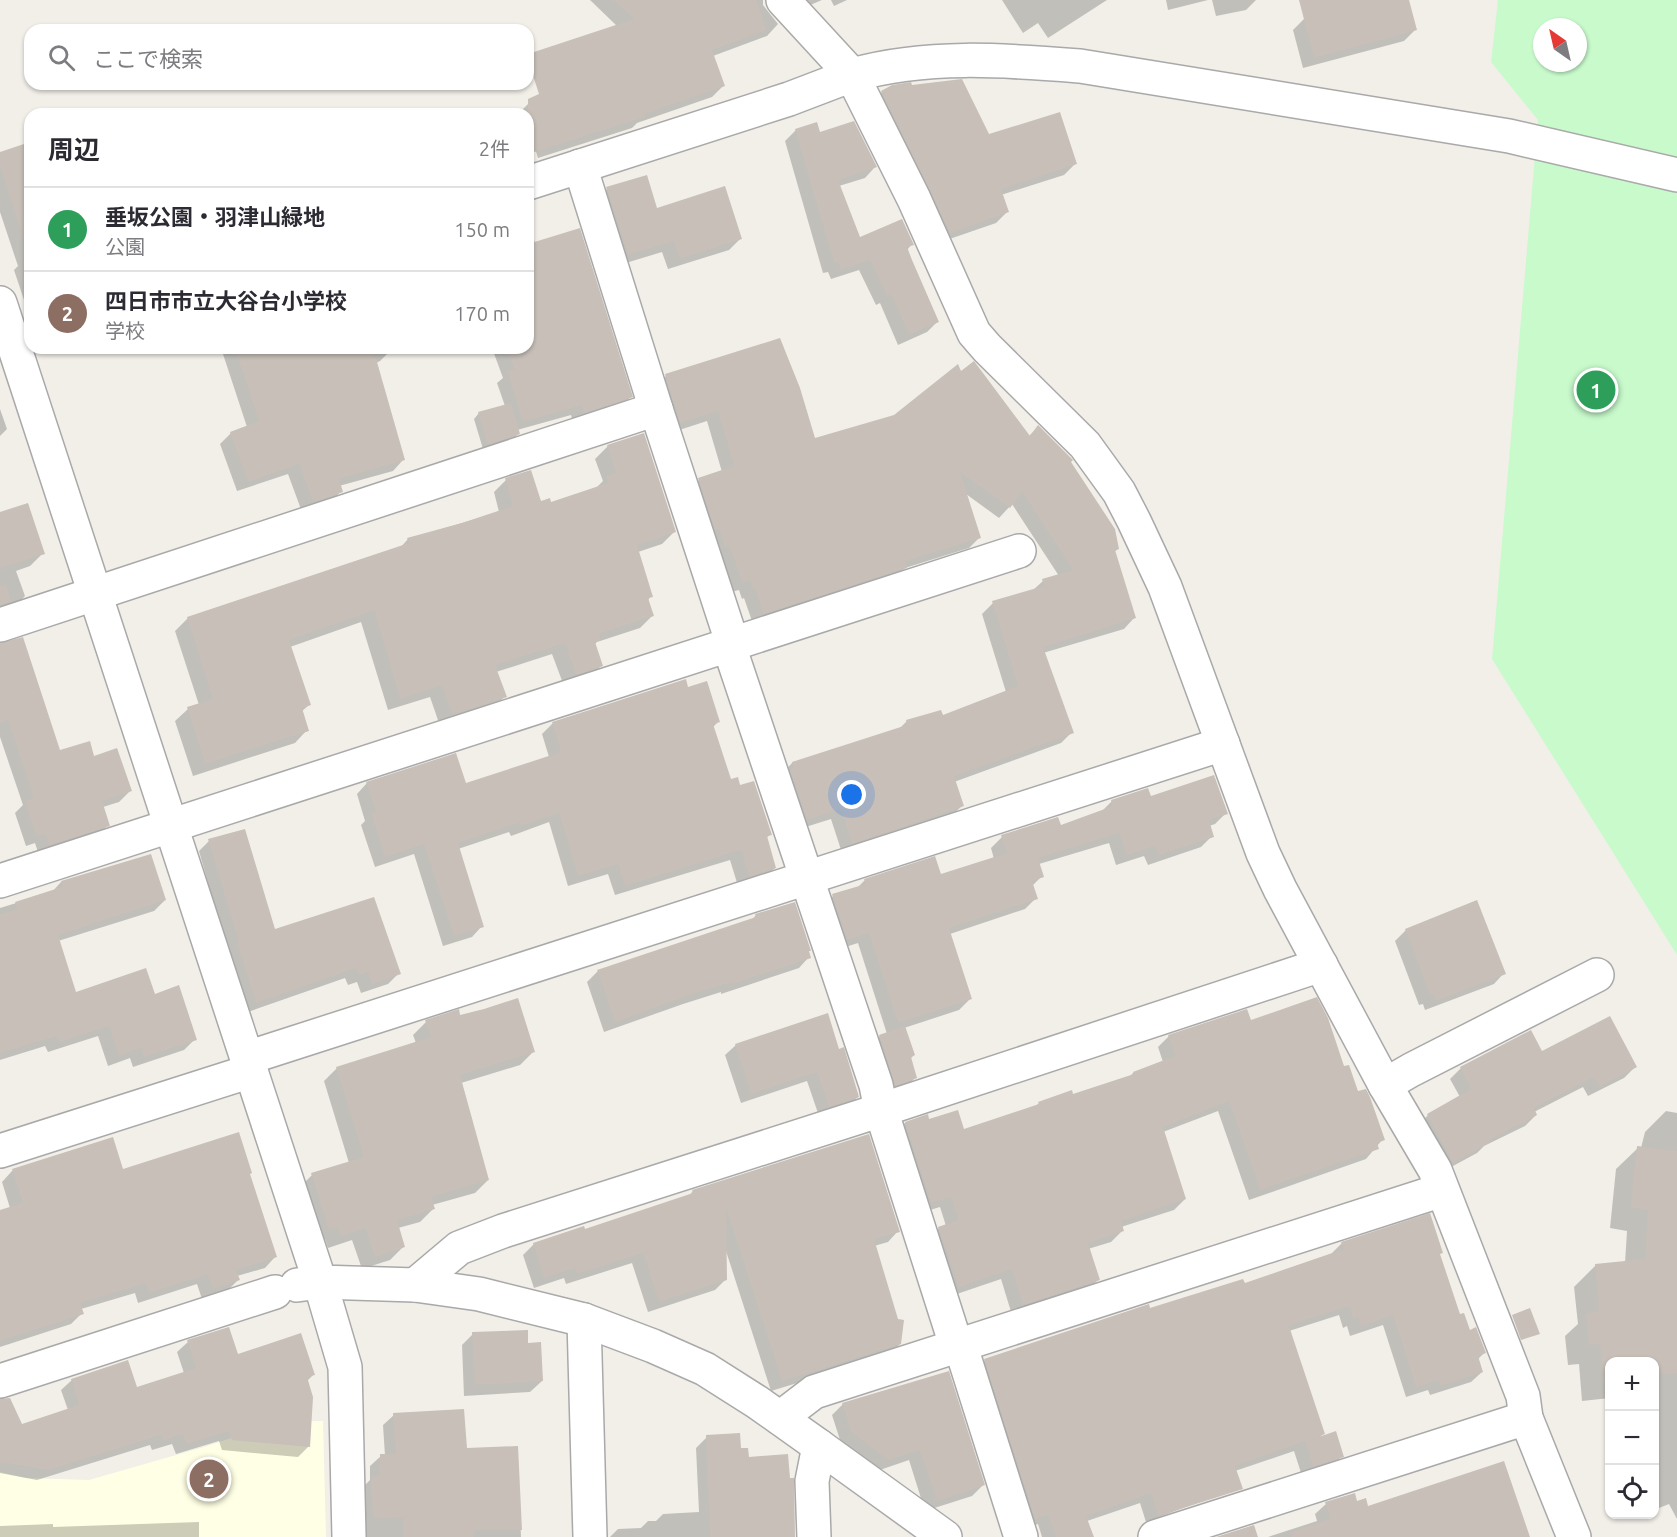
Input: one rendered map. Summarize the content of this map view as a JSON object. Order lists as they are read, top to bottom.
{
  "north": "top left",
  "page": {
    "search": "ここで検索",
    "heading": ["周辺", "2件"],
    "list": [
      {
        "mark": "1",
        "name": "垂坂公園・羽津山緑地",
        "note": "公園",
        "value": "150 m"
      },
      {
        "mark": "2",
        "name": "四日市市立大谷台小学校",
        "note": "学校",
        "value": "170 m"
      }
    ],
    "pins": ["1", "2"],
    "map_buttons": ["+", "−"]
  }
}
